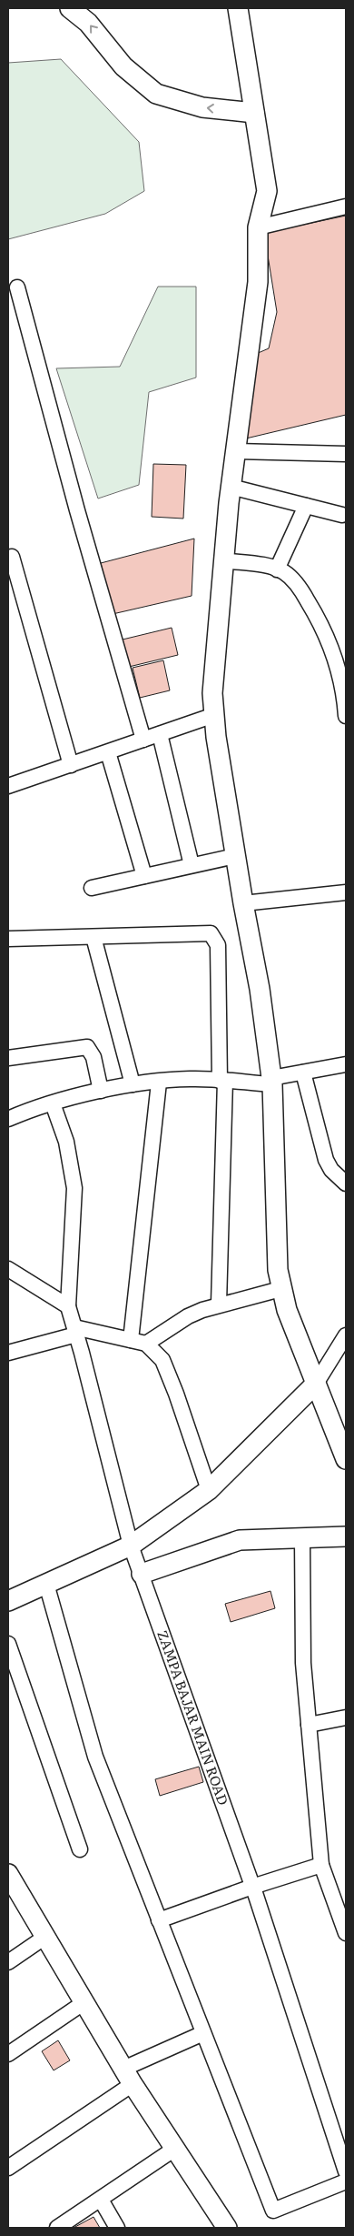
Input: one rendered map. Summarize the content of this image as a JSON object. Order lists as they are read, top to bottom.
{
  "streets": {
    "street": ["ZAMPA BAJAR MAIN ROAD"]
  }
}
